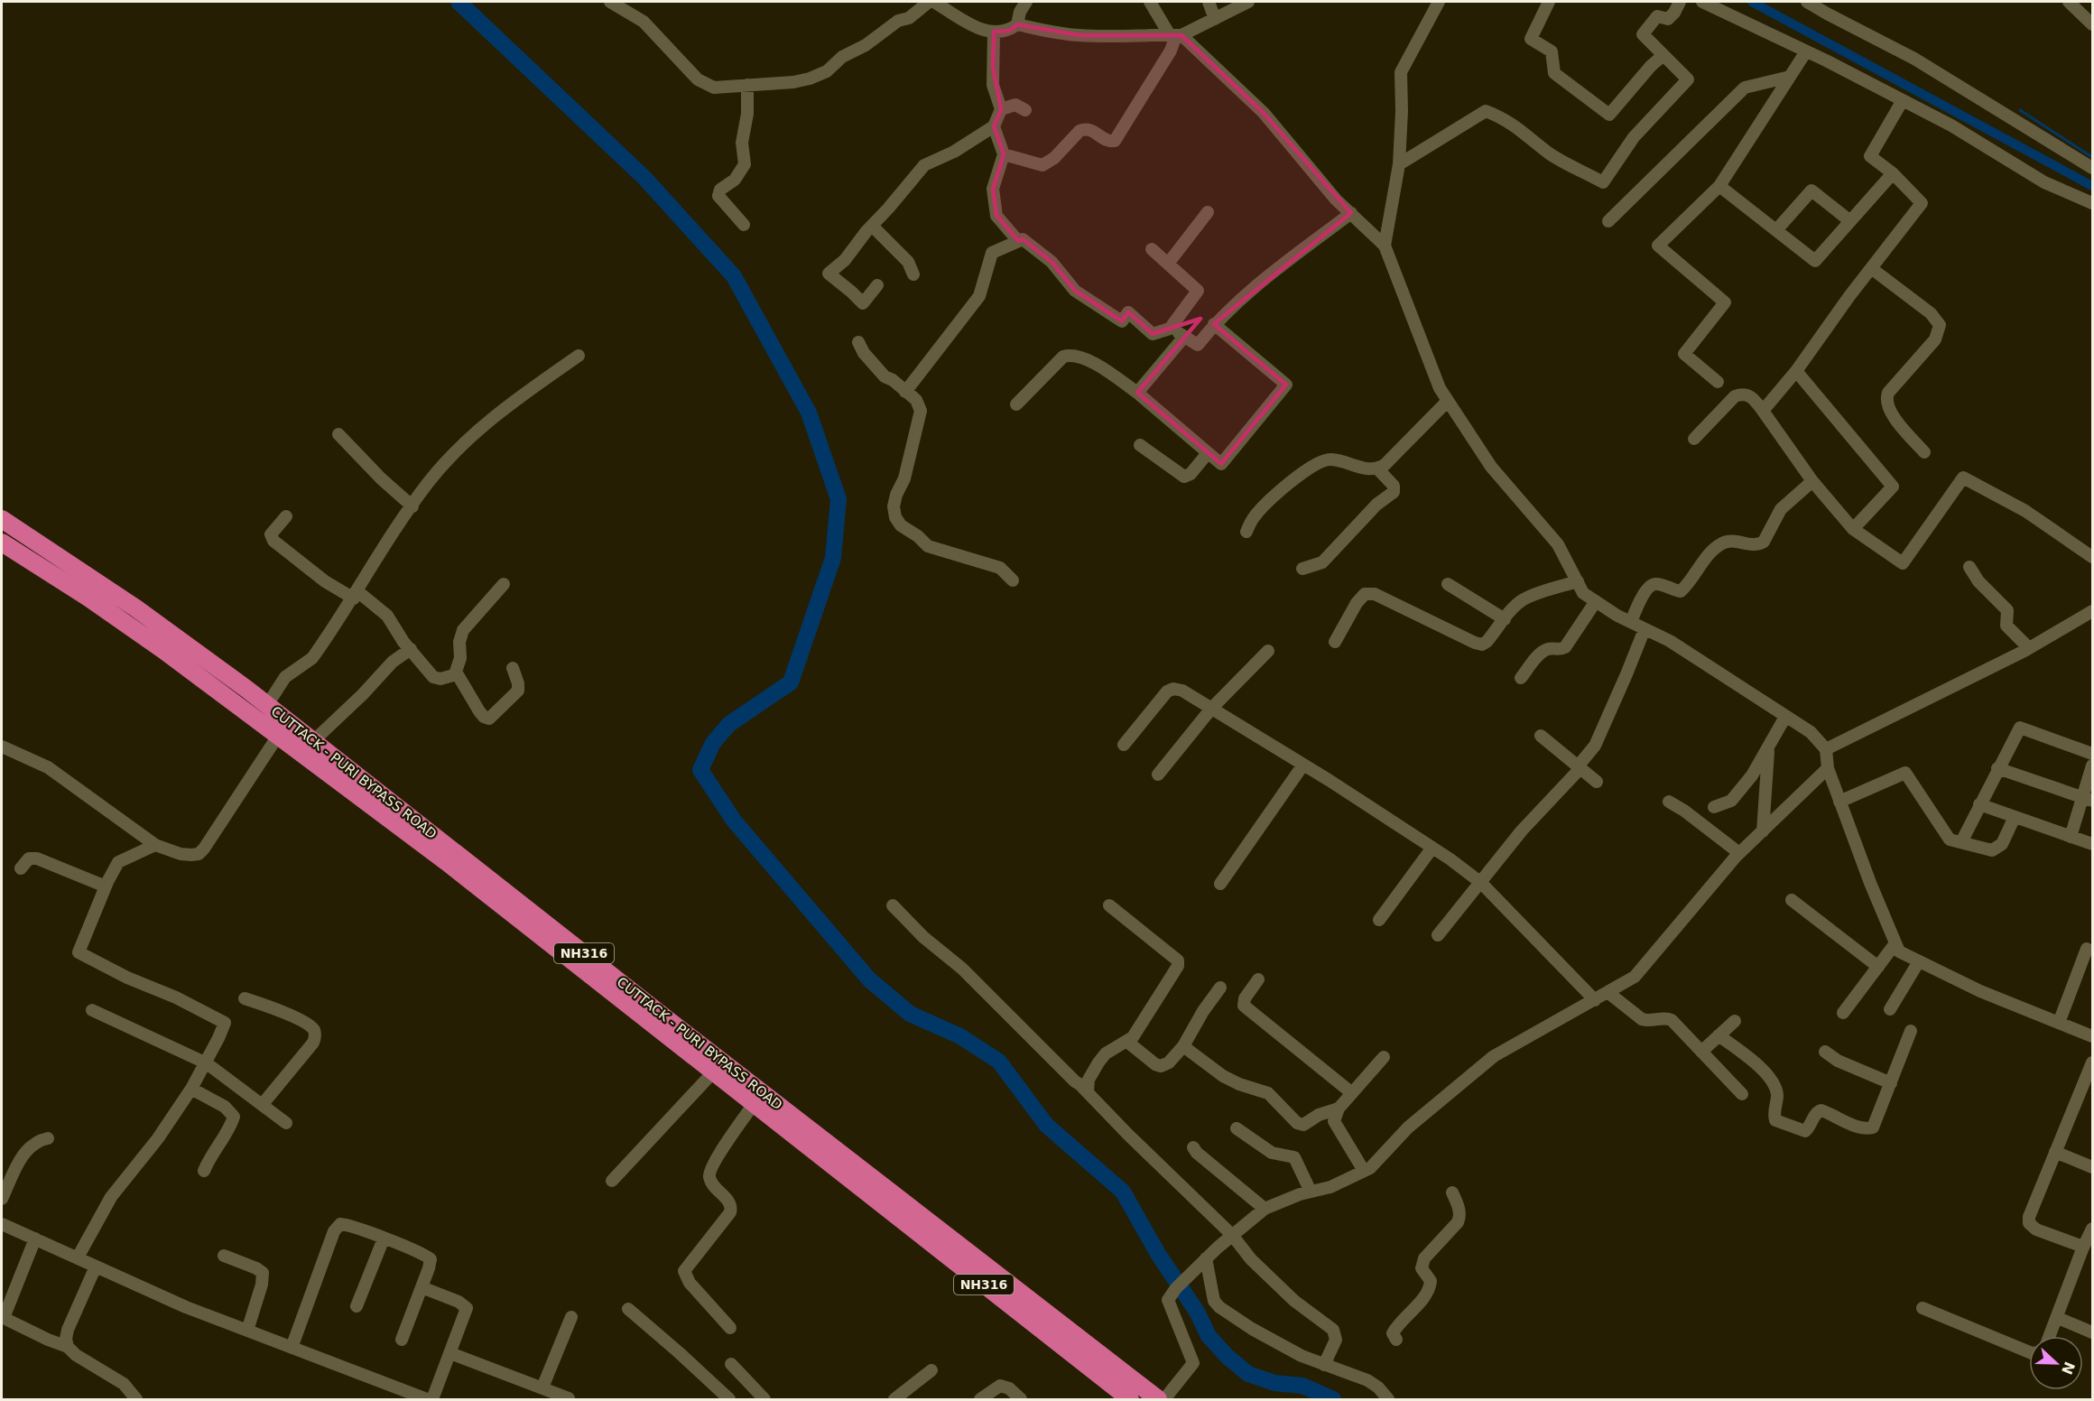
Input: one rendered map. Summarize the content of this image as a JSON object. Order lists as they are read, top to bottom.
{
  "streets": {
    "highway": ["CUTTACK - PURI BYPASS ROAD", "NH316"]
  },
  "north": "right"
}
